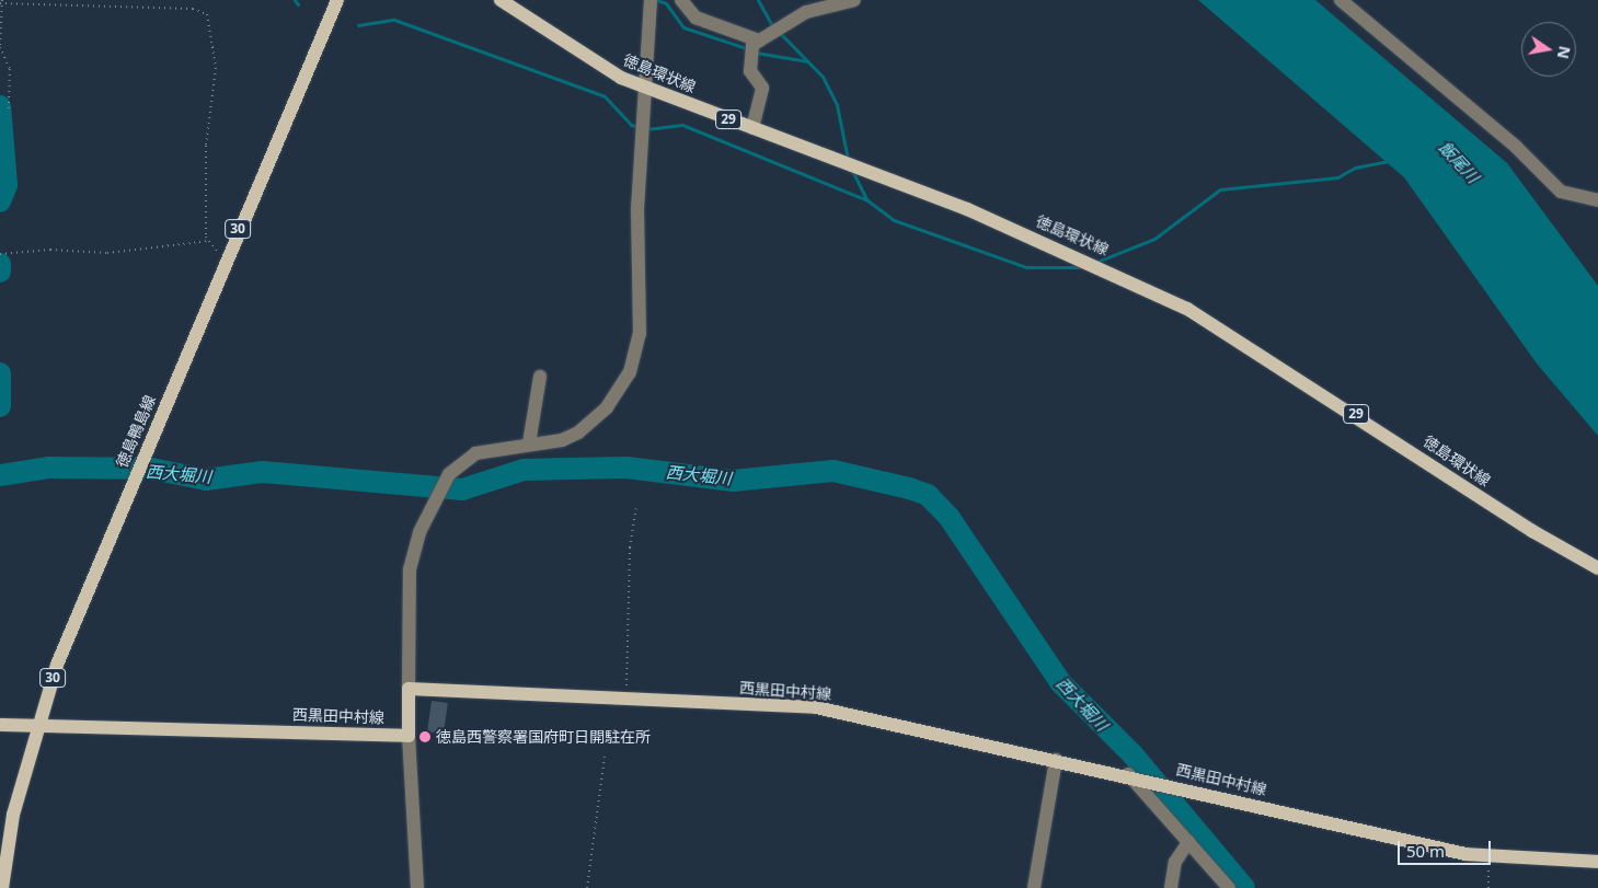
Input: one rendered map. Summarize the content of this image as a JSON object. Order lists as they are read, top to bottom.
{
  "streets": {
    "main road": [
      "徳島環状線",
      "29",
      "30",
      "徳島鴨島線",
      "西黒田中村線"
    ]
  },
  "crossings": [
    ["徳島鴨島線", "西黒田中村線"]
  ],
  "water": ["飯尾川", "西大堀川"],
  "places": ["徳島西警察署国府町日開駐在所"],
  "scale_bar": "50 m",
  "north": "right"
}
